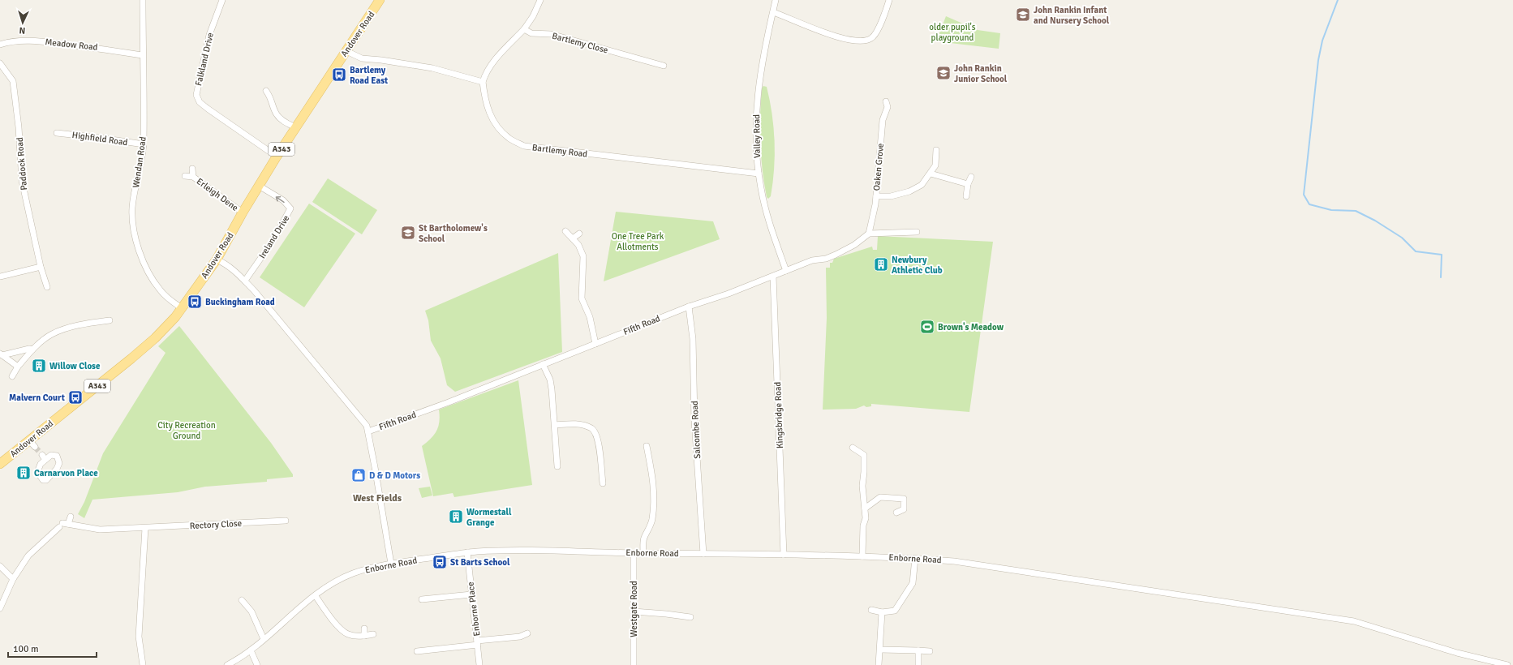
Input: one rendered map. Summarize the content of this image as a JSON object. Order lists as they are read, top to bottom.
{
  "streets": {
    "main road": ["Andover Road", "A343"],
    "street": [
      "Bartlemy Close",
      "Meadow Road",
      "Falkland Drive",
      "Valley Road",
      "Highfield Road",
      "Bartlemy Road",
      "Wendan Road",
      "Paddock Road",
      "Oaken Grove",
      "Erleigh Dene",
      "Ireland Drive",
      "Fifth Road",
      "Kingsbridge Road",
      "Salcombe Road",
      "Rectory Close",
      "Enborne Road",
      "Enborne Place",
      "Westgate Road"
    ]
  },
  "crossings": [
    ["Andover Road", "Falkland Drive"],
    ["Andover Road", "Wendan Road"],
    ["Andover Road", "Erleigh Dene"],
    ["Andover Road", "Ireland Drive"],
    ["Meadow Road", "Wendan Road"],
    ["Valley Road", "Bartlemy Road"],
    ["Valley Road", "Fifth Road"],
    ["Highfield Road", "Wendan Road"],
    ["Oaken Grove", "Fifth Road"],
    ["Fifth Road", "Kingsbridge Road"],
    ["Fifth Road", "Salcombe Road"],
    ["Kingsbridge Road", "Enborne Road"],
    ["Salcombe Road", "Enborne Road"],
    ["Enborne Road", "Enborne Place"],
    ["Enborne Road", "Westgate Road"]
  ],
  "districts": ["West Fields"],
  "parks": ["older pupil's playground", "One Tree Park Allotments", "City Recreation Ground"],
  "places": {
    "school or university": ["John Rankin Infant and Nursery School", "John Rankin Junior School", "St Bartholomew's School"],
    "bus stop": [
      "Bartlemy Road East",
      "Buckingham Road",
      "Malvern Court",
      "St Barts School"
    ],
    "building": [
      "Newbury Athletic Club",
      "Willow Close",
      "Carnarvon Place",
      "Wormestall Grange"
    ],
    "sports": ["Brown's Meadow"],
    "shop": ["D & D Motors"]
  },
  "scale_bar": "100 m",
  "north": "bottom"
}
